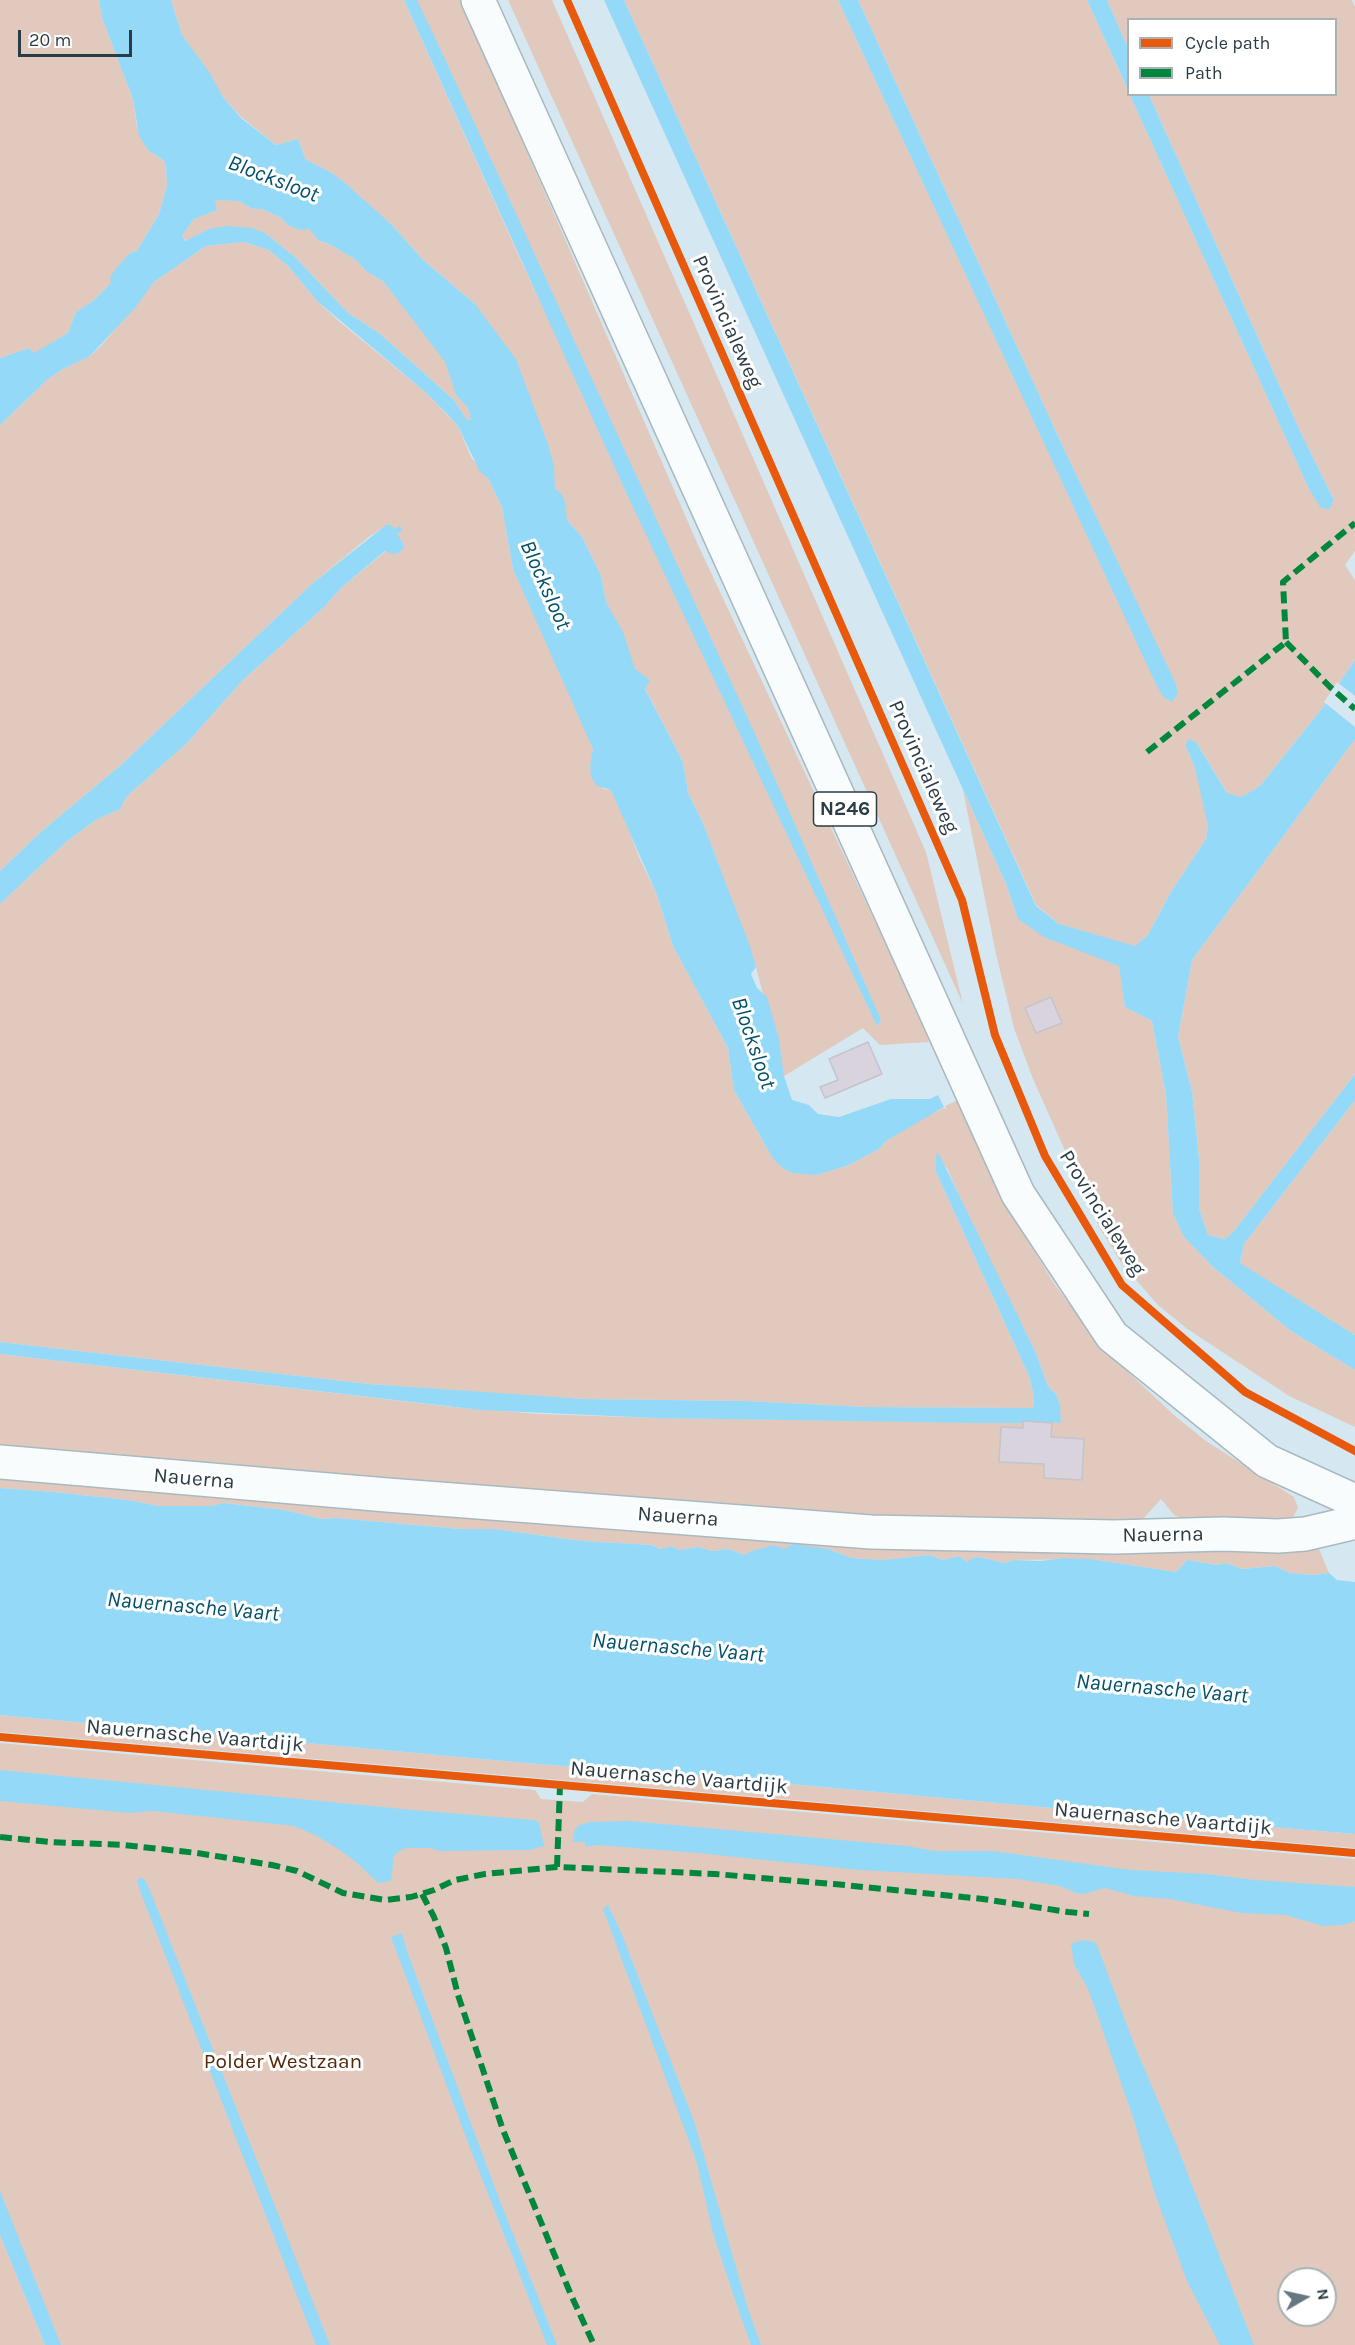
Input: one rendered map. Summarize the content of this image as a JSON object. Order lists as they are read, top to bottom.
{
  "streets": {
    "main road": ["N246", "Nauerna"],
    "cycle path": ["Provincialeweg", "Nauernasche Vaartdijk"]
  },
  "water": ["Blocksloot", "Nauernasche Vaart"],
  "parks": ["Polder Westzaan"],
  "legend": ["Cycle path", "Path"],
  "scale_bar": "20 m",
  "north": "right"
}
